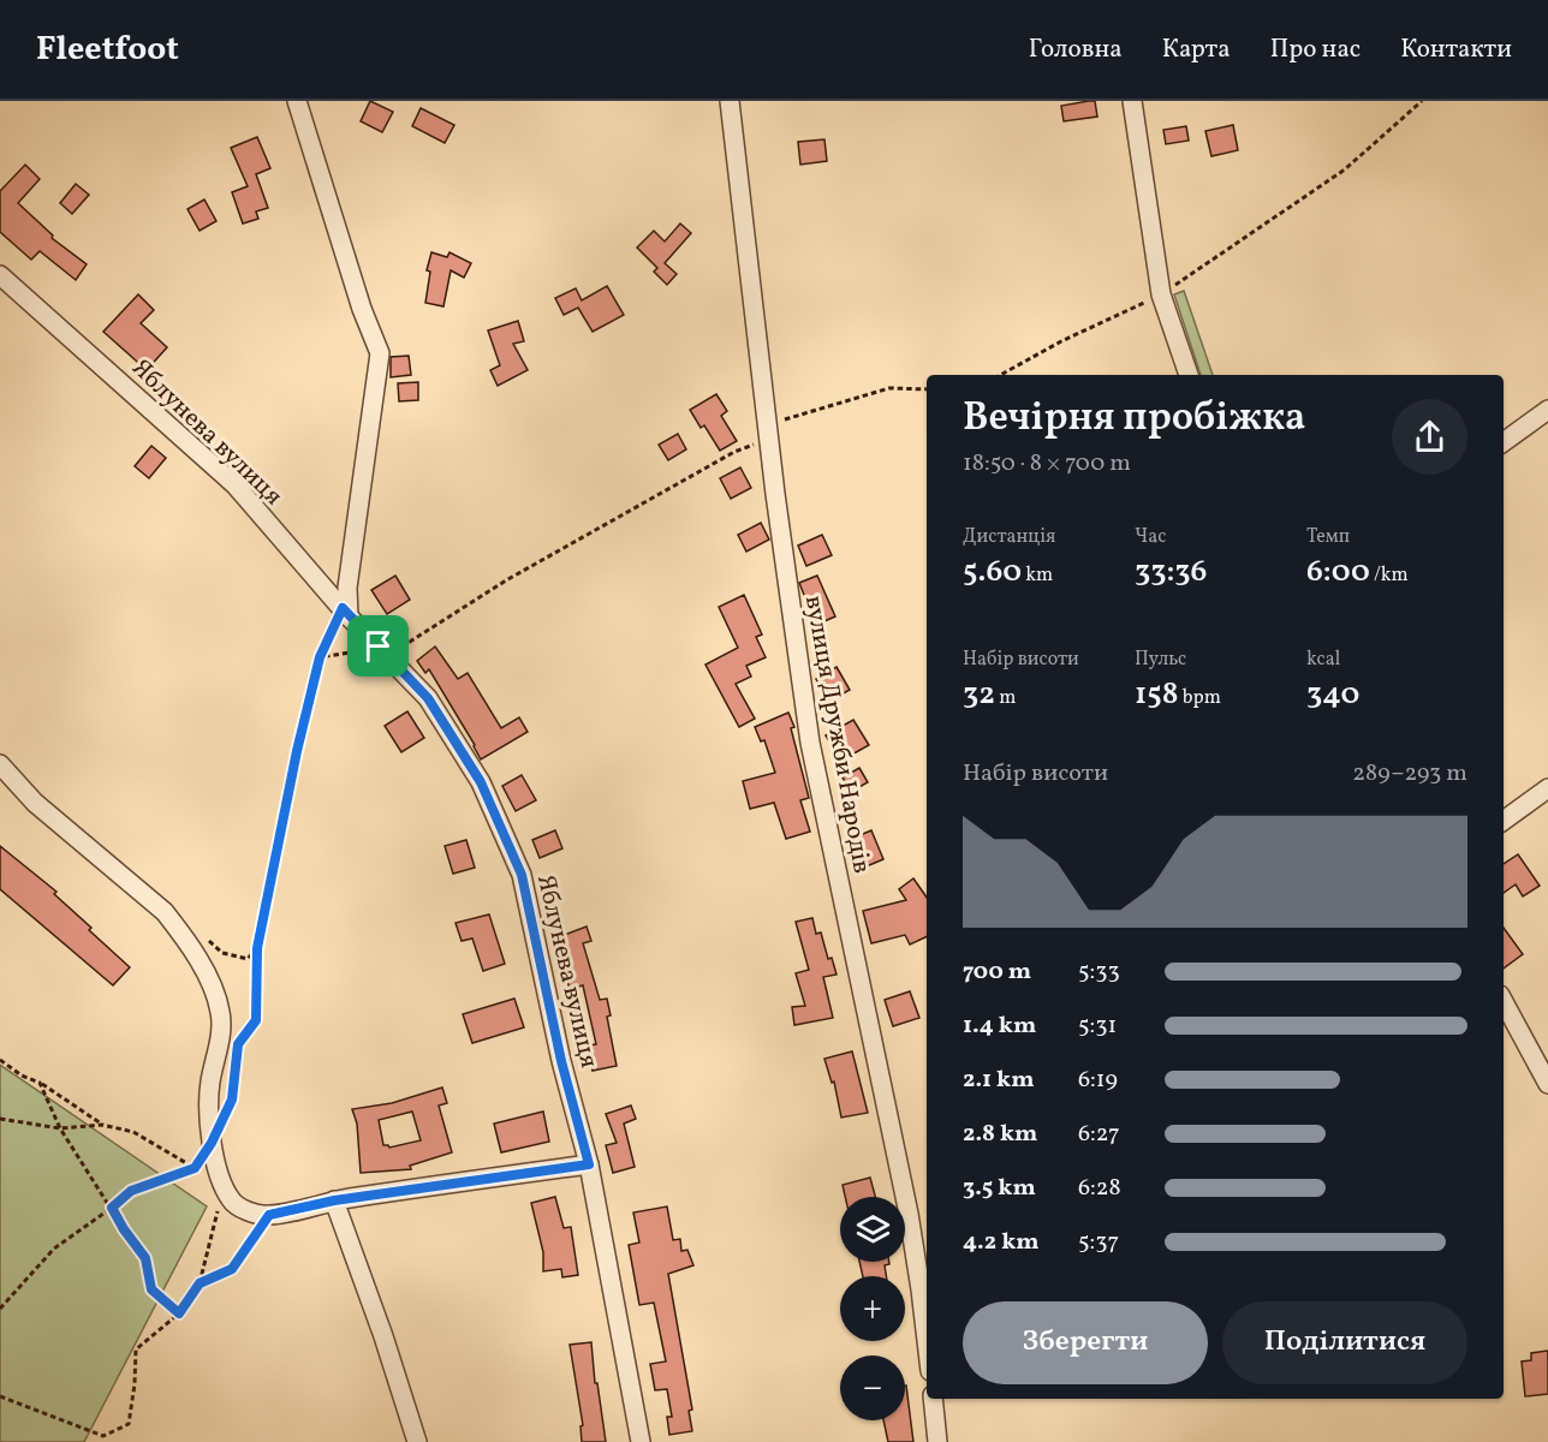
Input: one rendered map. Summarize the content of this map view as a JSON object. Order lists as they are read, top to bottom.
{
  "streets": {
    "street": ["Яблунева вулиця", "вулиця Дружби Народів"]
  },
  "page": {
    "header": "Fleetfoot",
    "nav": [
      "Головна",
      "Карта",
      "Про нас",
      "Контакти"
    ],
    "heading": ["Вечірня пробіжка", "18:50 · 8 × 700 m"],
    "stats": [
      ["Дистанція", "5.60 km"],
      ["Час", "33:36"],
      ["Темп", "6:00 /km"],
      ["Набір висоти", "32 m"],
      ["Пульс", "158 bpm"],
      ["kcal", "340"]
    ],
    "chart": ["Набір висоти", "289–293 m"],
    "list": [
      {
        "name": "700 m",
        "note": "5:33"
      },
      {
        "name": "1.4 km",
        "note": "5:31"
      },
      {
        "name": "2.1 km",
        "note": "6:19"
      },
      {
        "name": "2.8 km",
        "note": "6:27"
      },
      {
        "name": "3.5 km",
        "note": "6:28"
      },
      {
        "name": "4.2 km",
        "note": "5:37"
      }
    ],
    "map_buttons": ["+", "−"],
    "buttons": ["Зберегти", "Поділитися"]
  }
}
